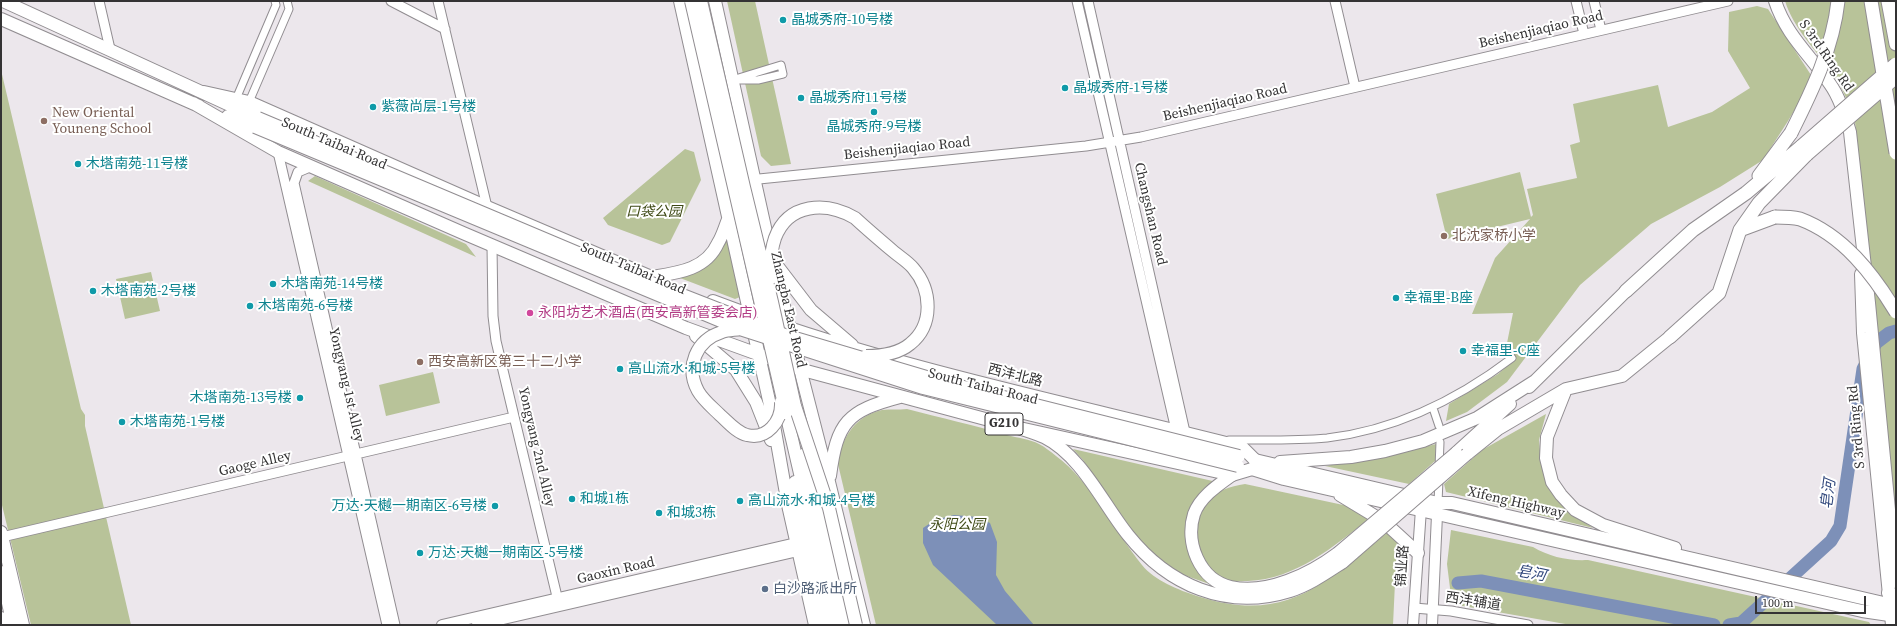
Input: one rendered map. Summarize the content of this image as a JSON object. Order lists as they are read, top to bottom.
{
  "streets": {
    "main road": [
      "S 3rd Ring Rd",
      "South Taibai Road",
      "Zhangba East Road",
      "西沣北路",
      "G210",
      "Xifeng Highway",
      "锦业路",
      "Gaoxin Road"
    ],
    "street": [
      "Beishenjiaqiao Road",
      "Changshan Road",
      "Yongyang 1st Alley",
      "Yongyang 2nd Alley",
      "Gaoge Alley",
      "西沣辅道"
    ]
  },
  "crossings": [
    ["Beishenjiaqiao Road", "Changshan Road"],
    ["S 3rd Ring Rd", "Xifeng Highway"],
    ["South Taibai Road", "西沣北路"],
    ["South Taibai Road", "Yongyang 1st Alley"],
    ["South Taibai Road", "G210"],
    ["South Taibai Road", "Yongyang 2nd Alley"],
    ["Changshan Road", "西沣北路"],
    ["西沣北路", "G210"],
    ["西沣北路", "Xifeng Highway"],
    ["Yongyang 1st Alley", "Gaoge Alley"],
    ["G210", "Xifeng Highway"],
    ["Yongyang 2nd Alley", "Gaoge Alley"],
    ["Yongyang 2nd Alley", "Gaoxin Road"],
    ["Xifeng Highway", "锦业路"],
    ["锦业路", "西沣辅道"]
  ],
  "water": ["皂河"],
  "parks": ["口袋公园", "永阳公园"],
  "places": [
    "晶城秀府-10号楼",
    "晶城秀府-1号楼",
    "晶城秀府11号楼",
    "紫薇尚层-1号楼",
    "晶城秀府-9号楼",
    "New Oriental Youneng School",
    "木塔南苑-11号楼",
    "北沈家桥小学",
    "木塔南苑-14号楼",
    "木塔南苑-2号楼",
    "幸福里-B座",
    "木塔南苑-6号楼",
    "永阳坊艺术酒店(西安高新管委会店)",
    "幸福里-C座",
    "西安高新区第三十二小学",
    "高山流水·和城-5号楼",
    "木塔南苑-13号楼",
    "木塔南苑-1号楼",
    "和城1栋",
    "高山流水·和城-4号楼",
    "万达·天樾一期南区-6号楼",
    "和城3栋",
    "万达·天樾一期南区-5号楼",
    "白沙路派出所"
  ],
  "scale_bar": "100 m"
}
